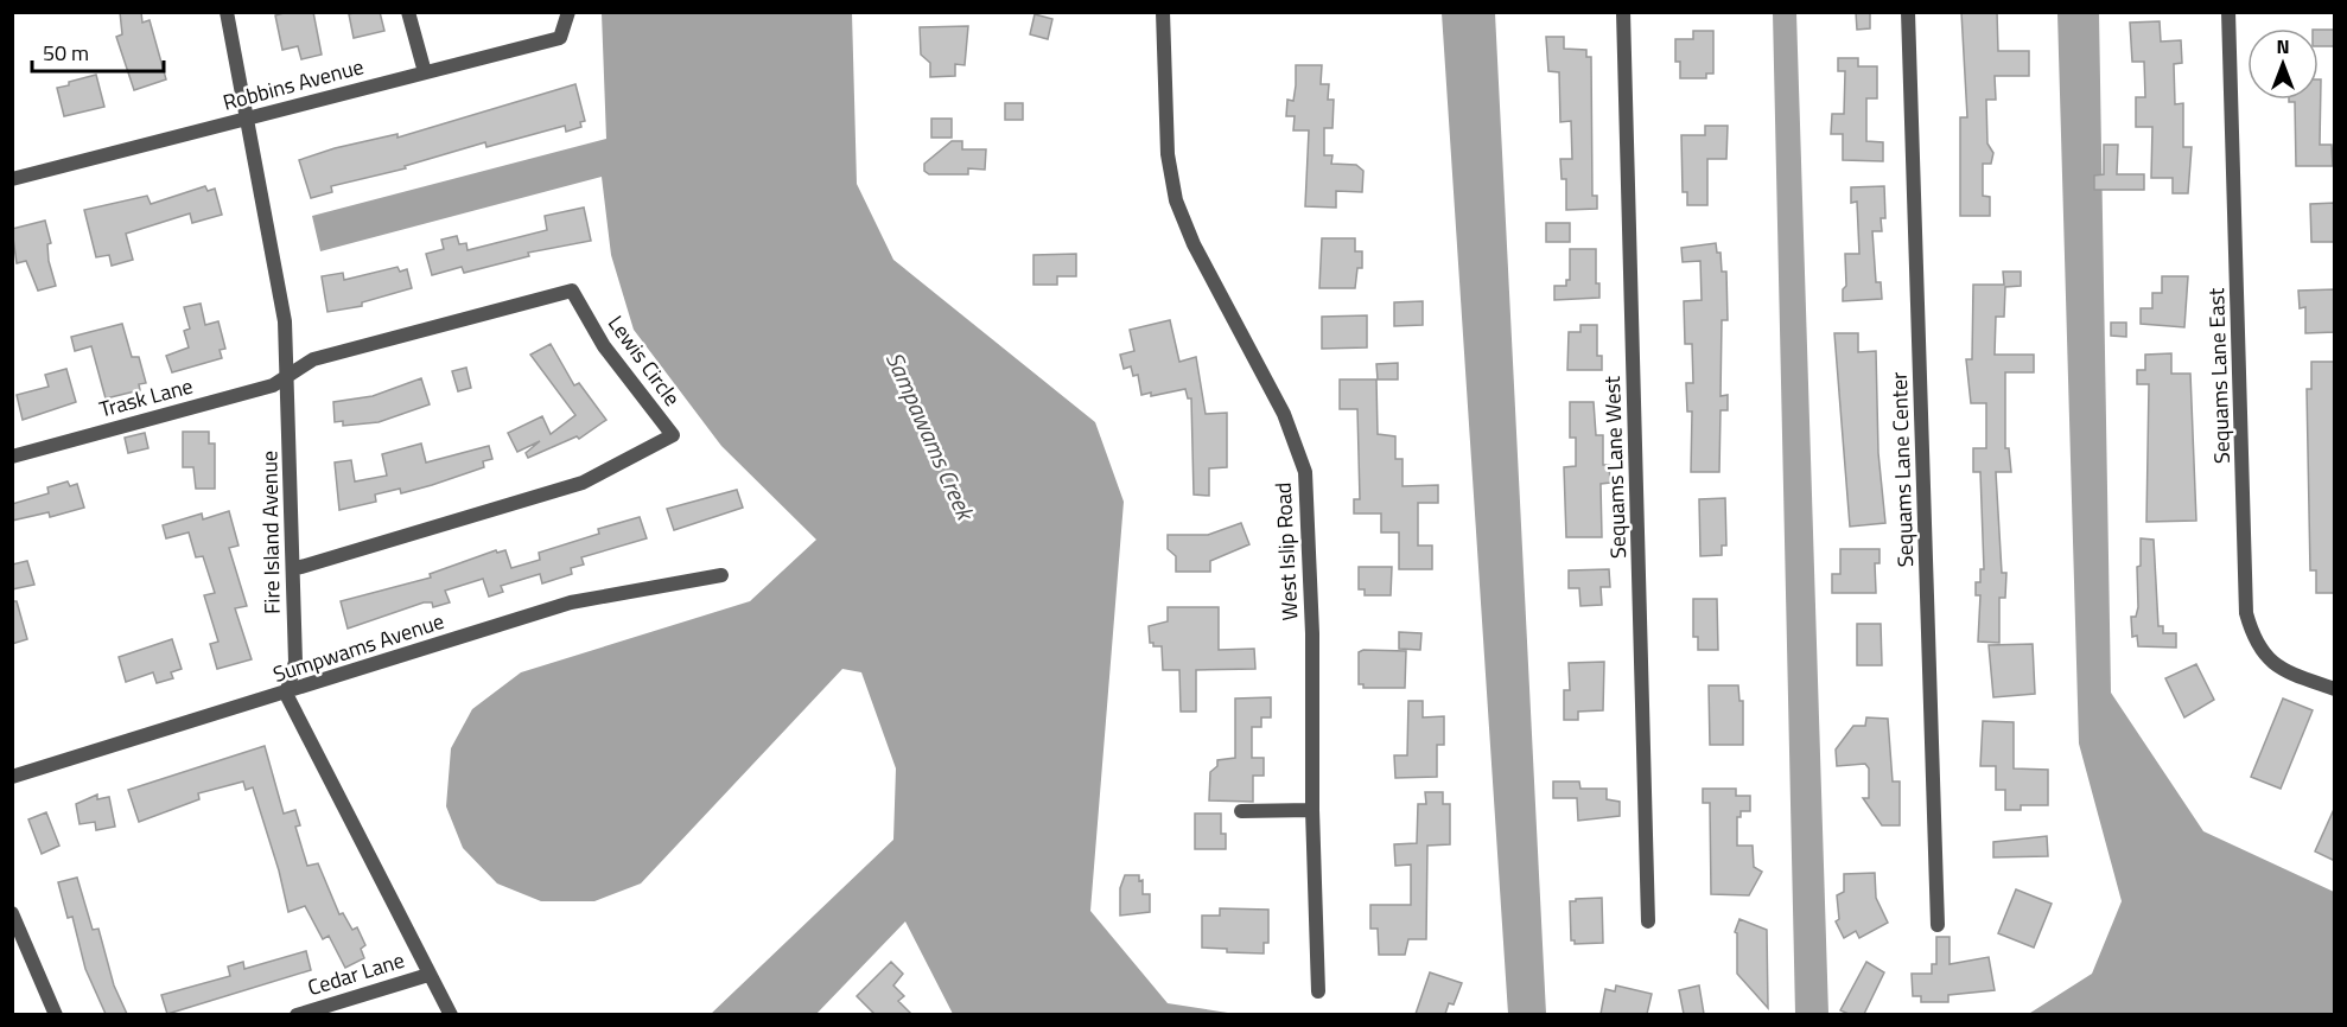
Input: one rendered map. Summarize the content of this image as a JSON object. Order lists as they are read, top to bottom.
{
  "streets": {
    "street": [
      "Robbins Avenue",
      "Lewis Circle",
      "Sequams Lane East",
      "Trask Lane",
      "Sequams Lane West",
      "Sequams Lane Center",
      "Fire Island Avenue",
      "West Islip Road",
      "Sumpwams Avenue",
      "Cedar Lane"
    ]
  },
  "crossings": [
    ["Robbins Avenue", "Fire Island Avenue"],
    ["Lewis Circle", "Trask Lane"],
    ["Lewis Circle", "Fire Island Avenue"],
    ["Trask Lane", "Fire Island Avenue"],
    ["Fire Island Avenue", "Sumpwams Avenue"]
  ],
  "water": ["Sampawams Creek"],
  "scale_bar": "50 m",
  "north": "top"
}
